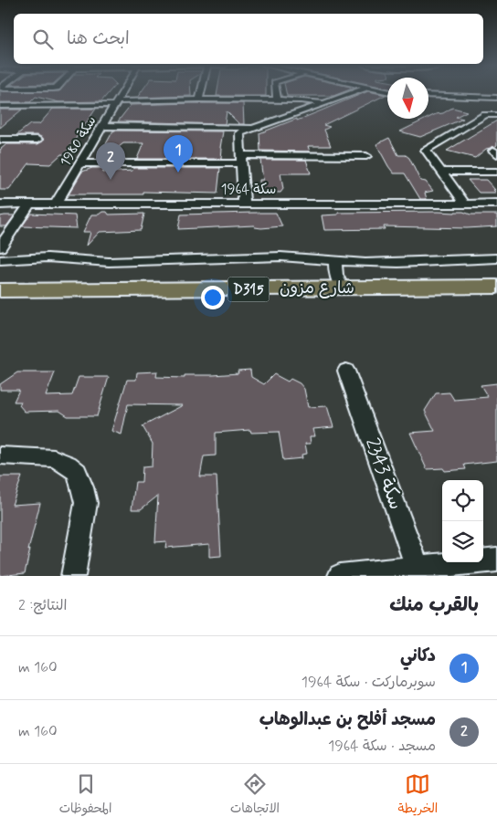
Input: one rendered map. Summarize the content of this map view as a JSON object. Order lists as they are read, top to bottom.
{
  "streets": {
    "main road": ["شارع مزون", "D315"],
    "street": ["سكة 1980", "سكة 1964", "سكة 2343"]
  },
  "crossings": [
    ["سكة 1980", "سكة 1964"]
  ],
  "north": "bottom",
  "page": {
    "search": "ابحث هنا",
    "pins": ["1", "2"],
    "heading": ["بالقرب منك", "النتائج: 2"],
    "list": [
      {
        "mark": "1",
        "name": "دكاني",
        "note": "سوبرماركت · سكة 1964",
        "value": "160 m"
      },
      {
        "mark": "2",
        "name": "مسجد أفلح بن عبدالوهاب",
        "note": "مسجد · سكة 1964",
        "value": "160 m"
      }
    ],
    "nav": ["الخريطة", "الاتجاهات", "المحفوظات"]
  }
}
